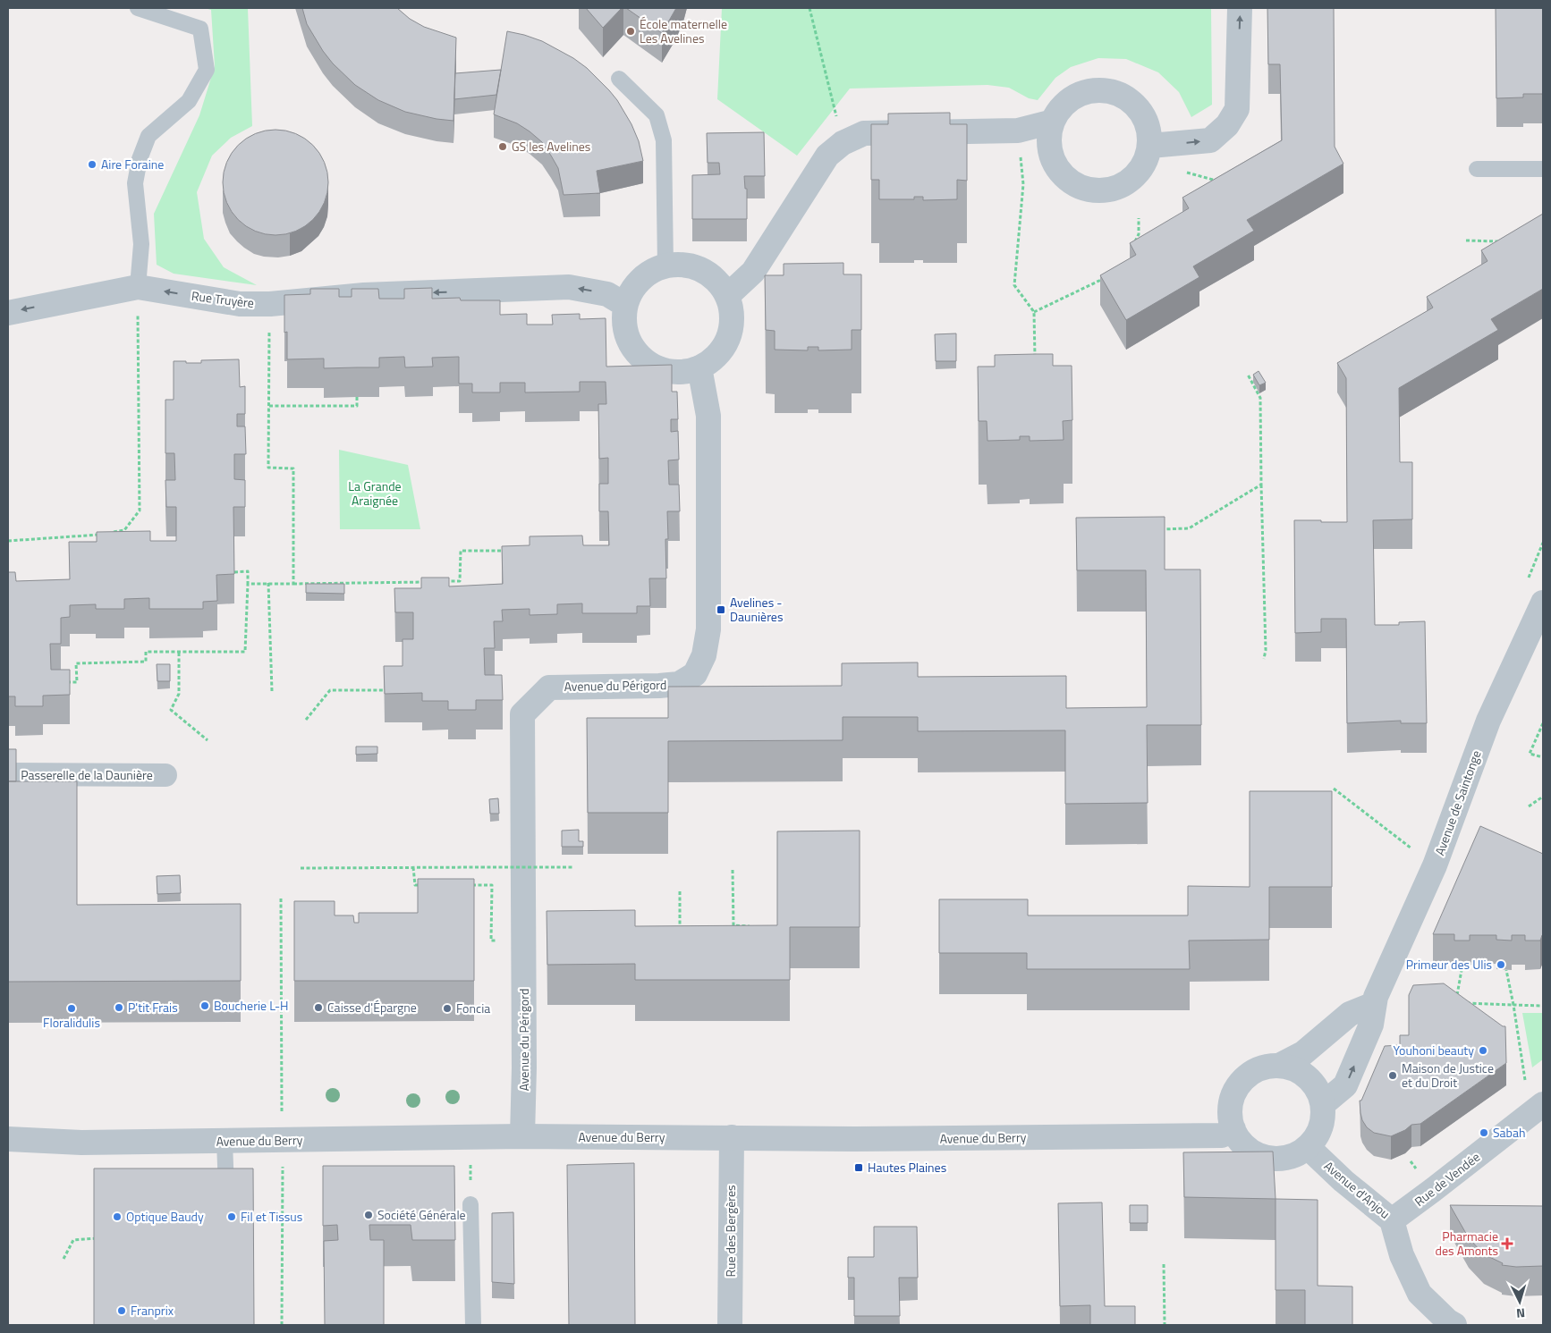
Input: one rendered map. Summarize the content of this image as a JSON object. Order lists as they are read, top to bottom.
{
  "streets": {
    "street": [
      "Rue Truyère",
      "Avenue du Périgord",
      "Passerelle de la Daunière",
      "Avenue de Saintonge",
      "Avenue du Berry",
      "Rue de Vendée",
      "Avenue d'Anjou",
      "Rue des Bergères"
    ]
  },
  "crossings": [
    ["Rue Truyère", "Avenue du Périgord"],
    ["Avenue du Périgord", "Avenue du Berry"],
    ["Avenue de Saintonge", "Avenue du Berry"],
    ["Avenue de Saintonge", "Avenue d'Anjou"],
    ["Avenue du Berry", "Avenue d'Anjou"],
    ["Avenue du Berry", "Rue des Bergères"],
    ["Rue de Vendée", "Avenue d'Anjou"]
  ],
  "one_way": ["Rue Truyère"],
  "parks": ["La Grande Araignée"],
  "places": {
    "other": [
      "École maternelle Les Avelines",
      "GS les Avelines",
      "Aire Foraine",
      "Primeur des Ulis",
      "Boucherie L-H",
      "P'tit Frais",
      "Caisse d'Épargne",
      "Floralidulis",
      "Foncia",
      "Youhoni beauty",
      "Maison de Justice et du Droit",
      "Sabah",
      "Société Générale",
      "Optique Baudy",
      "Fil et Tissus",
      "Franprix"
    ],
    "transit": ["Avelines - Daunières", "Hautes Plaines"],
    "health": ["Pharmacie des Amonts"]
  },
  "north": "bottom"
}
